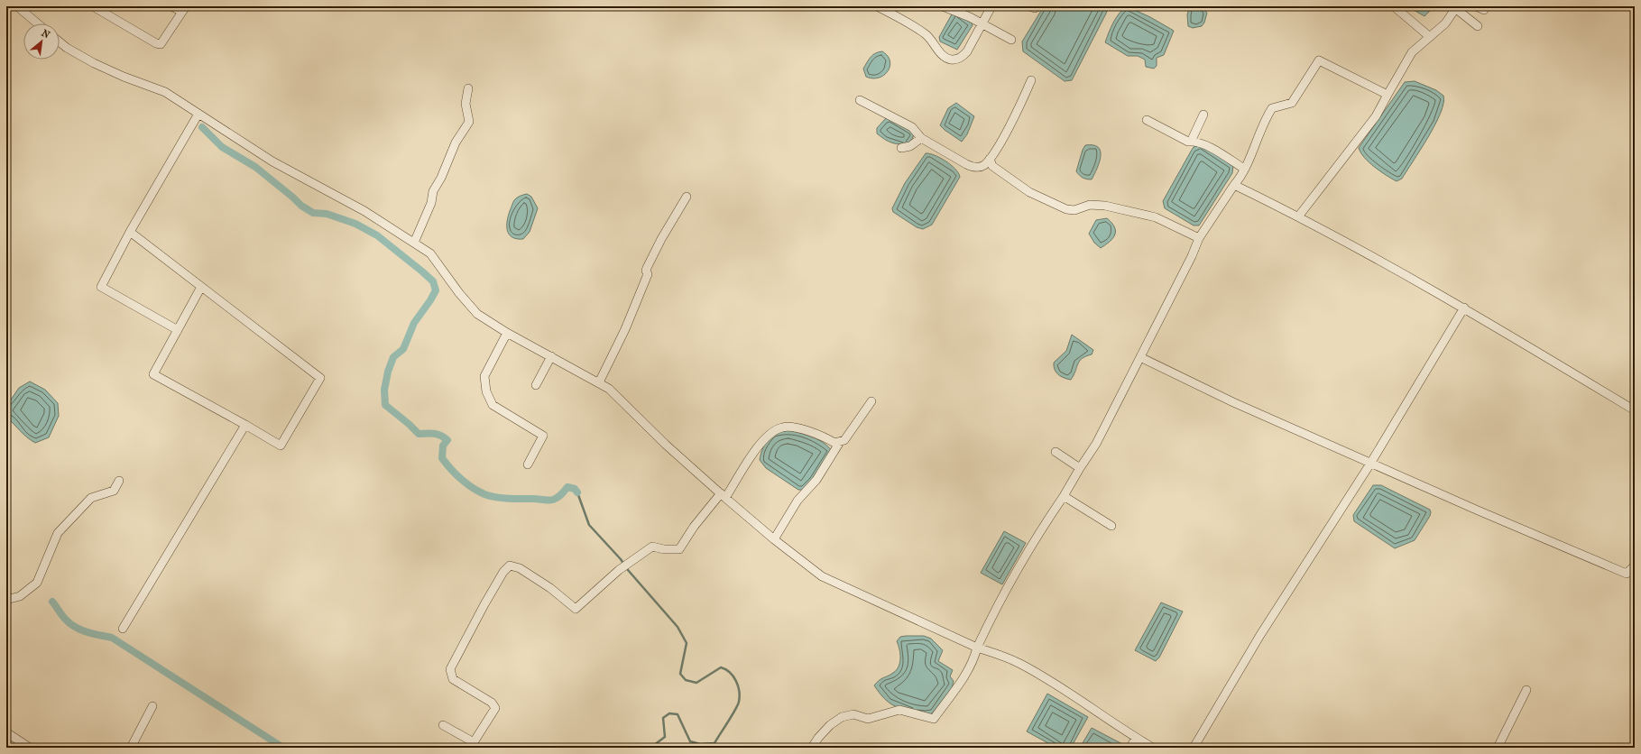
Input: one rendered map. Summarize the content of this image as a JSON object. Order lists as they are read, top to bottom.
{
  "north": "top right"
}
